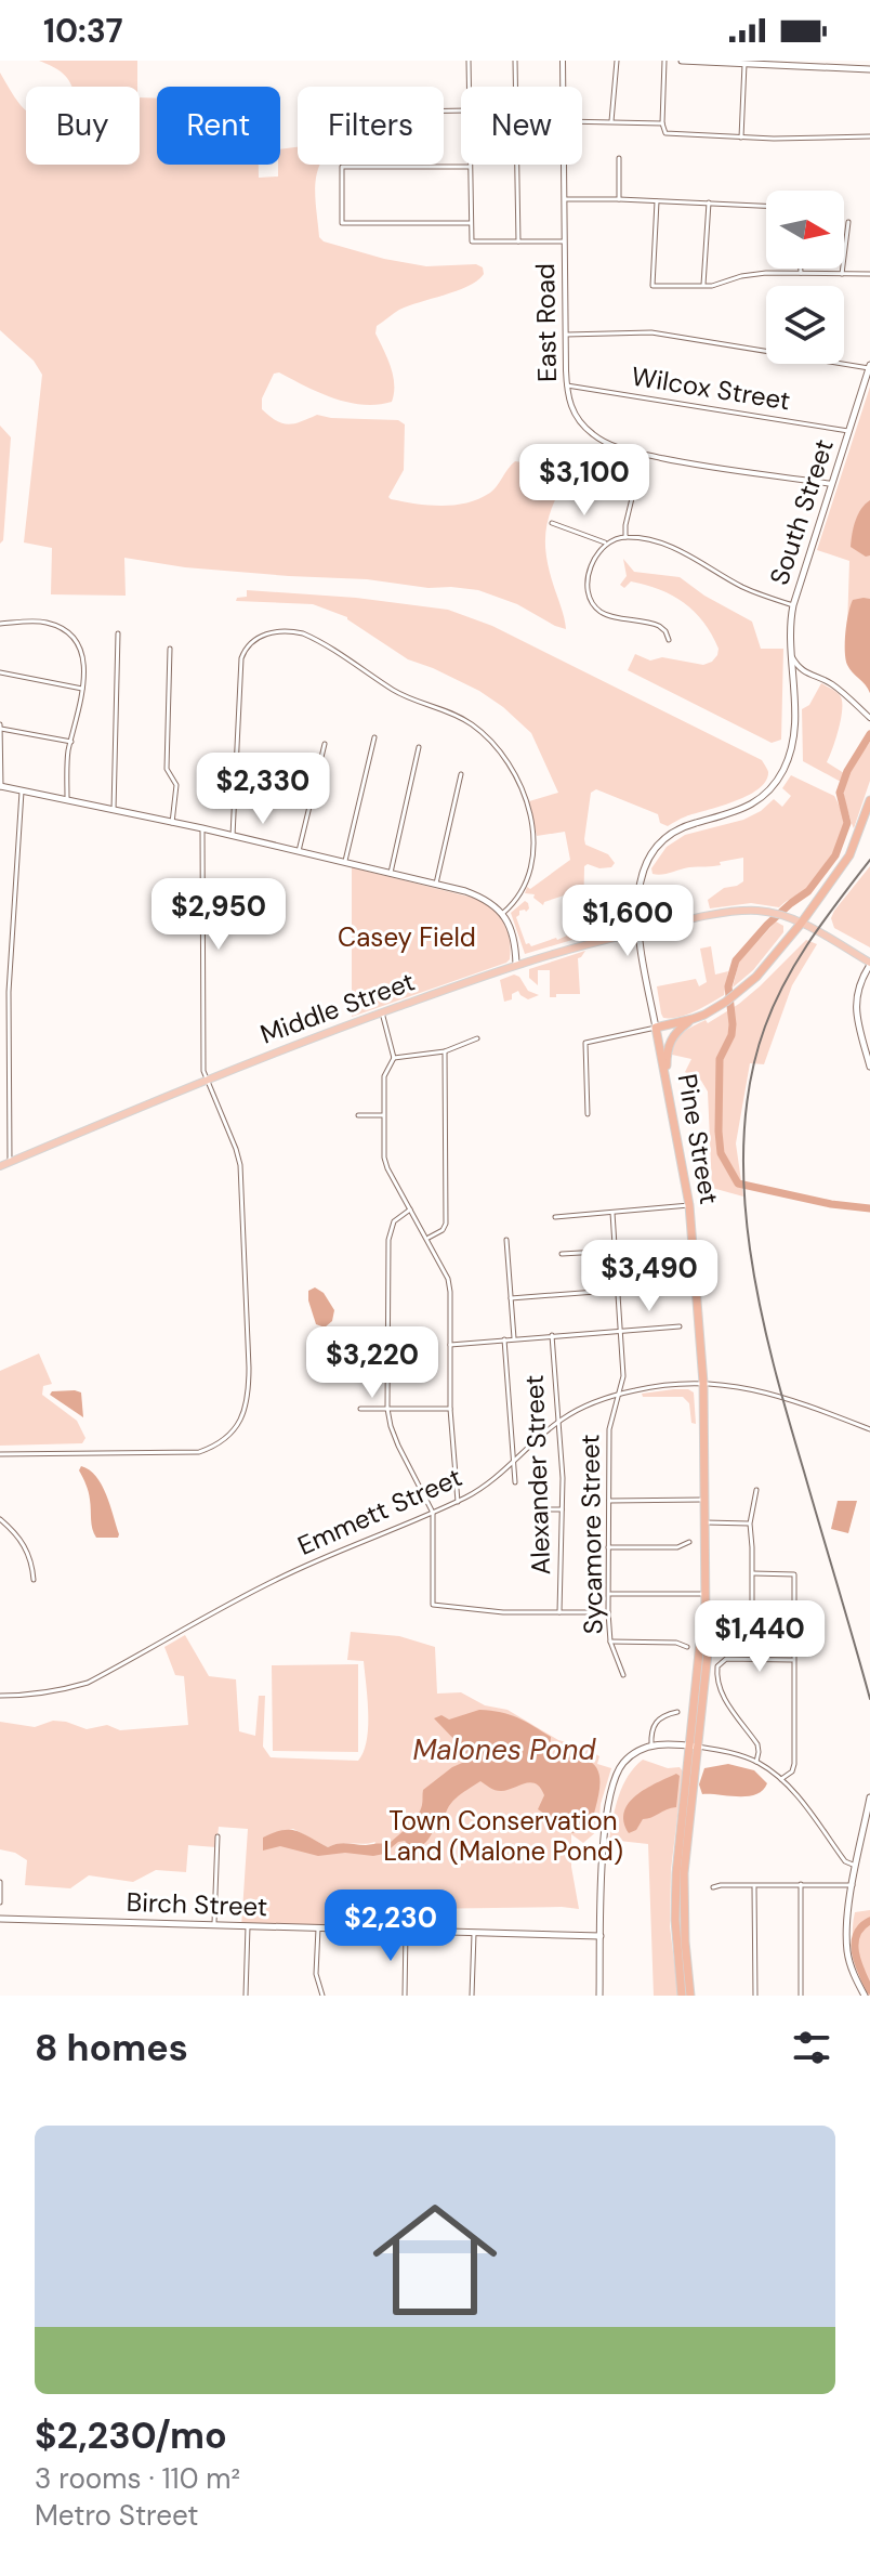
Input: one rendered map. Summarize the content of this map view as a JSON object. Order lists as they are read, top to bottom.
{
  "streets": {
    "highway": ["Pine Street"],
    "main road": ["South Street", "Middle Street", "Birch Street"],
    "street": [
      "East Road",
      "Wilcox Street",
      "Alexander Street",
      "Emmett Street",
      "Sycamore Street"
    ]
  },
  "crossings": [
    ["East Road", "Wilcox Street"],
    ["East Road", "South Street"],
    ["Wilcox Street", "South Street"],
    ["South Street", "Pine Street"],
    ["Middle Street", "Pine Street"],
    ["Pine Street", "Emmett Street"],
    ["Alexander Street", "Emmett Street"],
    ["Emmett Street", "Sycamore Street"]
  ],
  "water": ["Malones Pond"],
  "parks": ["Casey Field", "Town Conservation Land (Malone Pond)"],
  "north": "right",
  "page": {
    "status": "10:37",
    "chip": [
      "Buy",
      "Rent",
      "Filters",
      "New"
    ],
    "price": [
      "$3,100",
      "$2,330",
      "$2,950",
      "$1,600",
      "$3,490",
      "$3,220",
      "$1,440",
      "$2,230"
    ],
    "heading": "8 homes",
    "list": [
      {
        "name": "$2,230/mo",
        "note": "3 rooms · 110 m² · Metro Street"
      }
    ]
  }
}
